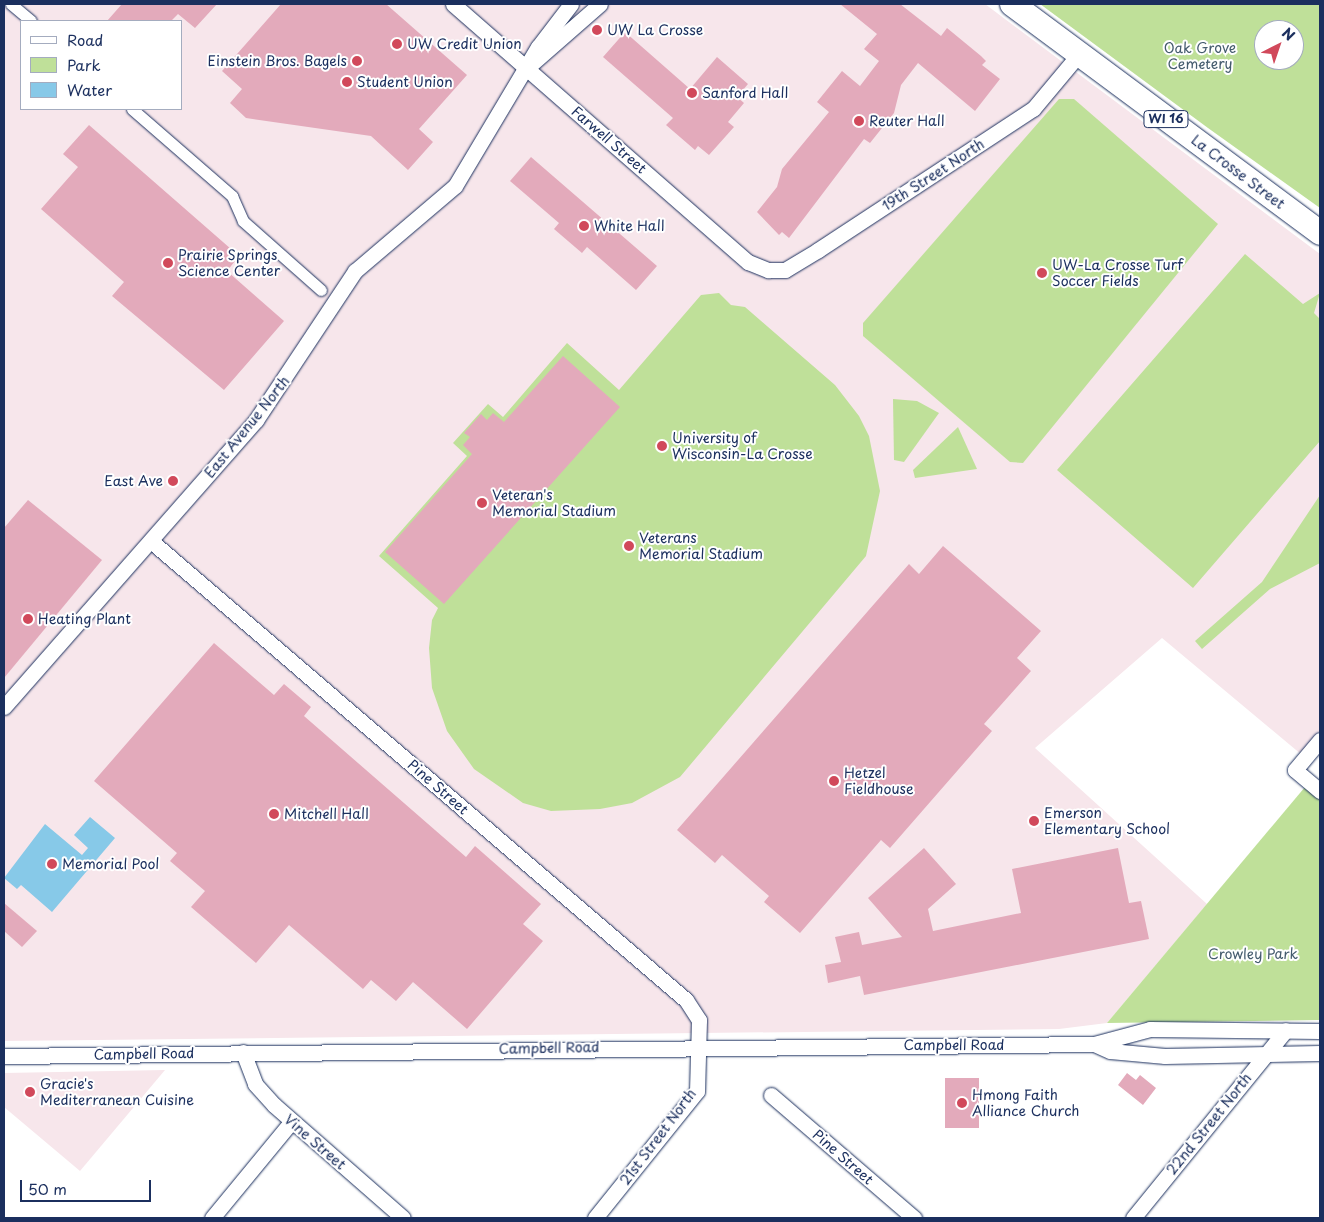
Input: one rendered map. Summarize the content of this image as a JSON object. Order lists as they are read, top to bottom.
{
  "streets": {
    "main road": ["WI 16", "La Crosse Street"],
    "street": [
      "Farwell Street",
      "19th Street North",
      "East Avenue North",
      "Pine Street",
      "Campbell Road",
      "22nd Street North",
      "21st Street North",
      "Vine Street"
    ]
  },
  "crossings": [
    ["Farwell Street", "19th Street North"],
    ["Farwell Street", "East Avenue North"],
    ["La Crosse Street", "19th Street North"],
    ["East Avenue North", "Pine Street"],
    ["Pine Street", "Campbell Road"],
    ["Pine Street", "21st Street North"],
    ["Campbell Road", "22nd Street North"],
    ["Campbell Road", "21st Street North"],
    ["Campbell Road", "Vine Street"]
  ],
  "parks": ["Oak Grove Cemetery", "Crowley Park"],
  "places": [
    "UW La Crosse",
    "UW Credit Union",
    "Einstein Bros. Bagels",
    "Student Union",
    "Sanford Hall",
    "Reuter Hall",
    "White Hall",
    "Prairie Springs Science Center",
    "UW-La Crosse Turf Soccer Fields",
    "University of Wisconsin-La Crosse",
    "East Ave",
    "Veteran's Memorial Stadium",
    "Veterans Memorial Stadium",
    "Heating Plant",
    "Hetzel Fieldhouse",
    "Mitchell Hall",
    "Emerson Elementary School",
    "Memorial Pool",
    "Gracie's Mediterranean Cuisine",
    "Hmong Faith Alliance Church"
  ],
  "legend": ["Road", "Park", "Water"],
  "scale_bar": "50 m",
  "north": "top right"
}
